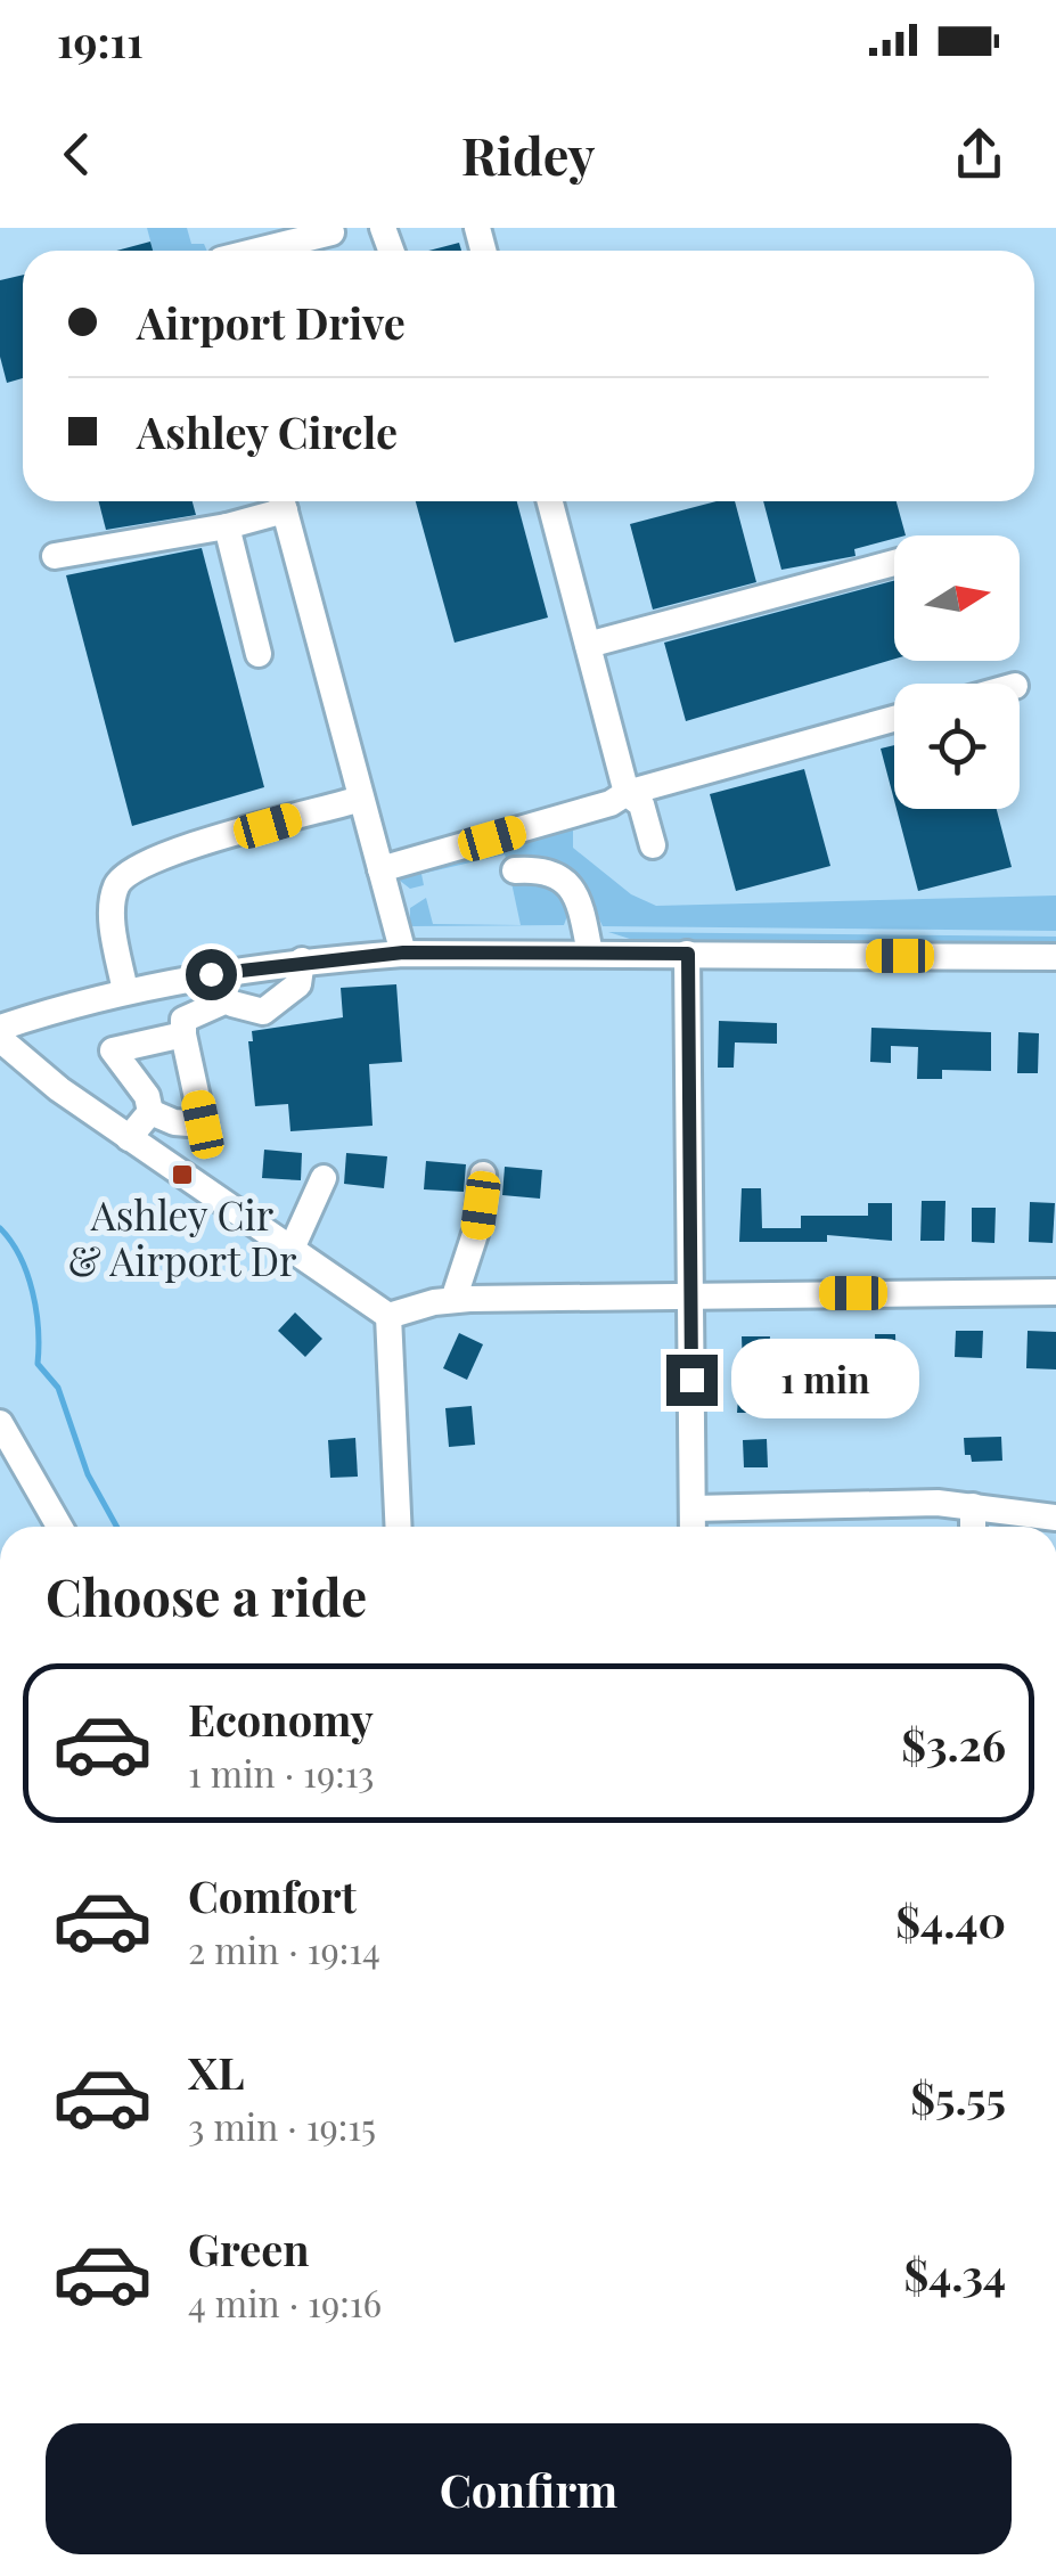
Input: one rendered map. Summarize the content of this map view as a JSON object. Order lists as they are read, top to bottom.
{
  "places": {
    "transit": ["Ashley Cir & Airport Dr"]
  },
  "north": "right",
  "page": {
    "status": "19:11",
    "header": "Ridey",
    "banner": ["Airport Drive", "Ashley Circle"],
    "bubble": "1 min",
    "heading": "Choose a ride",
    "list": [
      {
        "name": "Economy",
        "note": "1 min · 19:13",
        "value": "$3.26"
      },
      {
        "name": "Comfort",
        "note": "2 min · 19:14",
        "value": "$4.40"
      },
      {
        "name": "XL",
        "note": "3 min · 19:15",
        "value": "$5.55"
      },
      {
        "name": "Green",
        "note": "4 min · 19:16",
        "value": "$4.34"
      }
    ],
    "buttons": "Confirm"
  }
}
